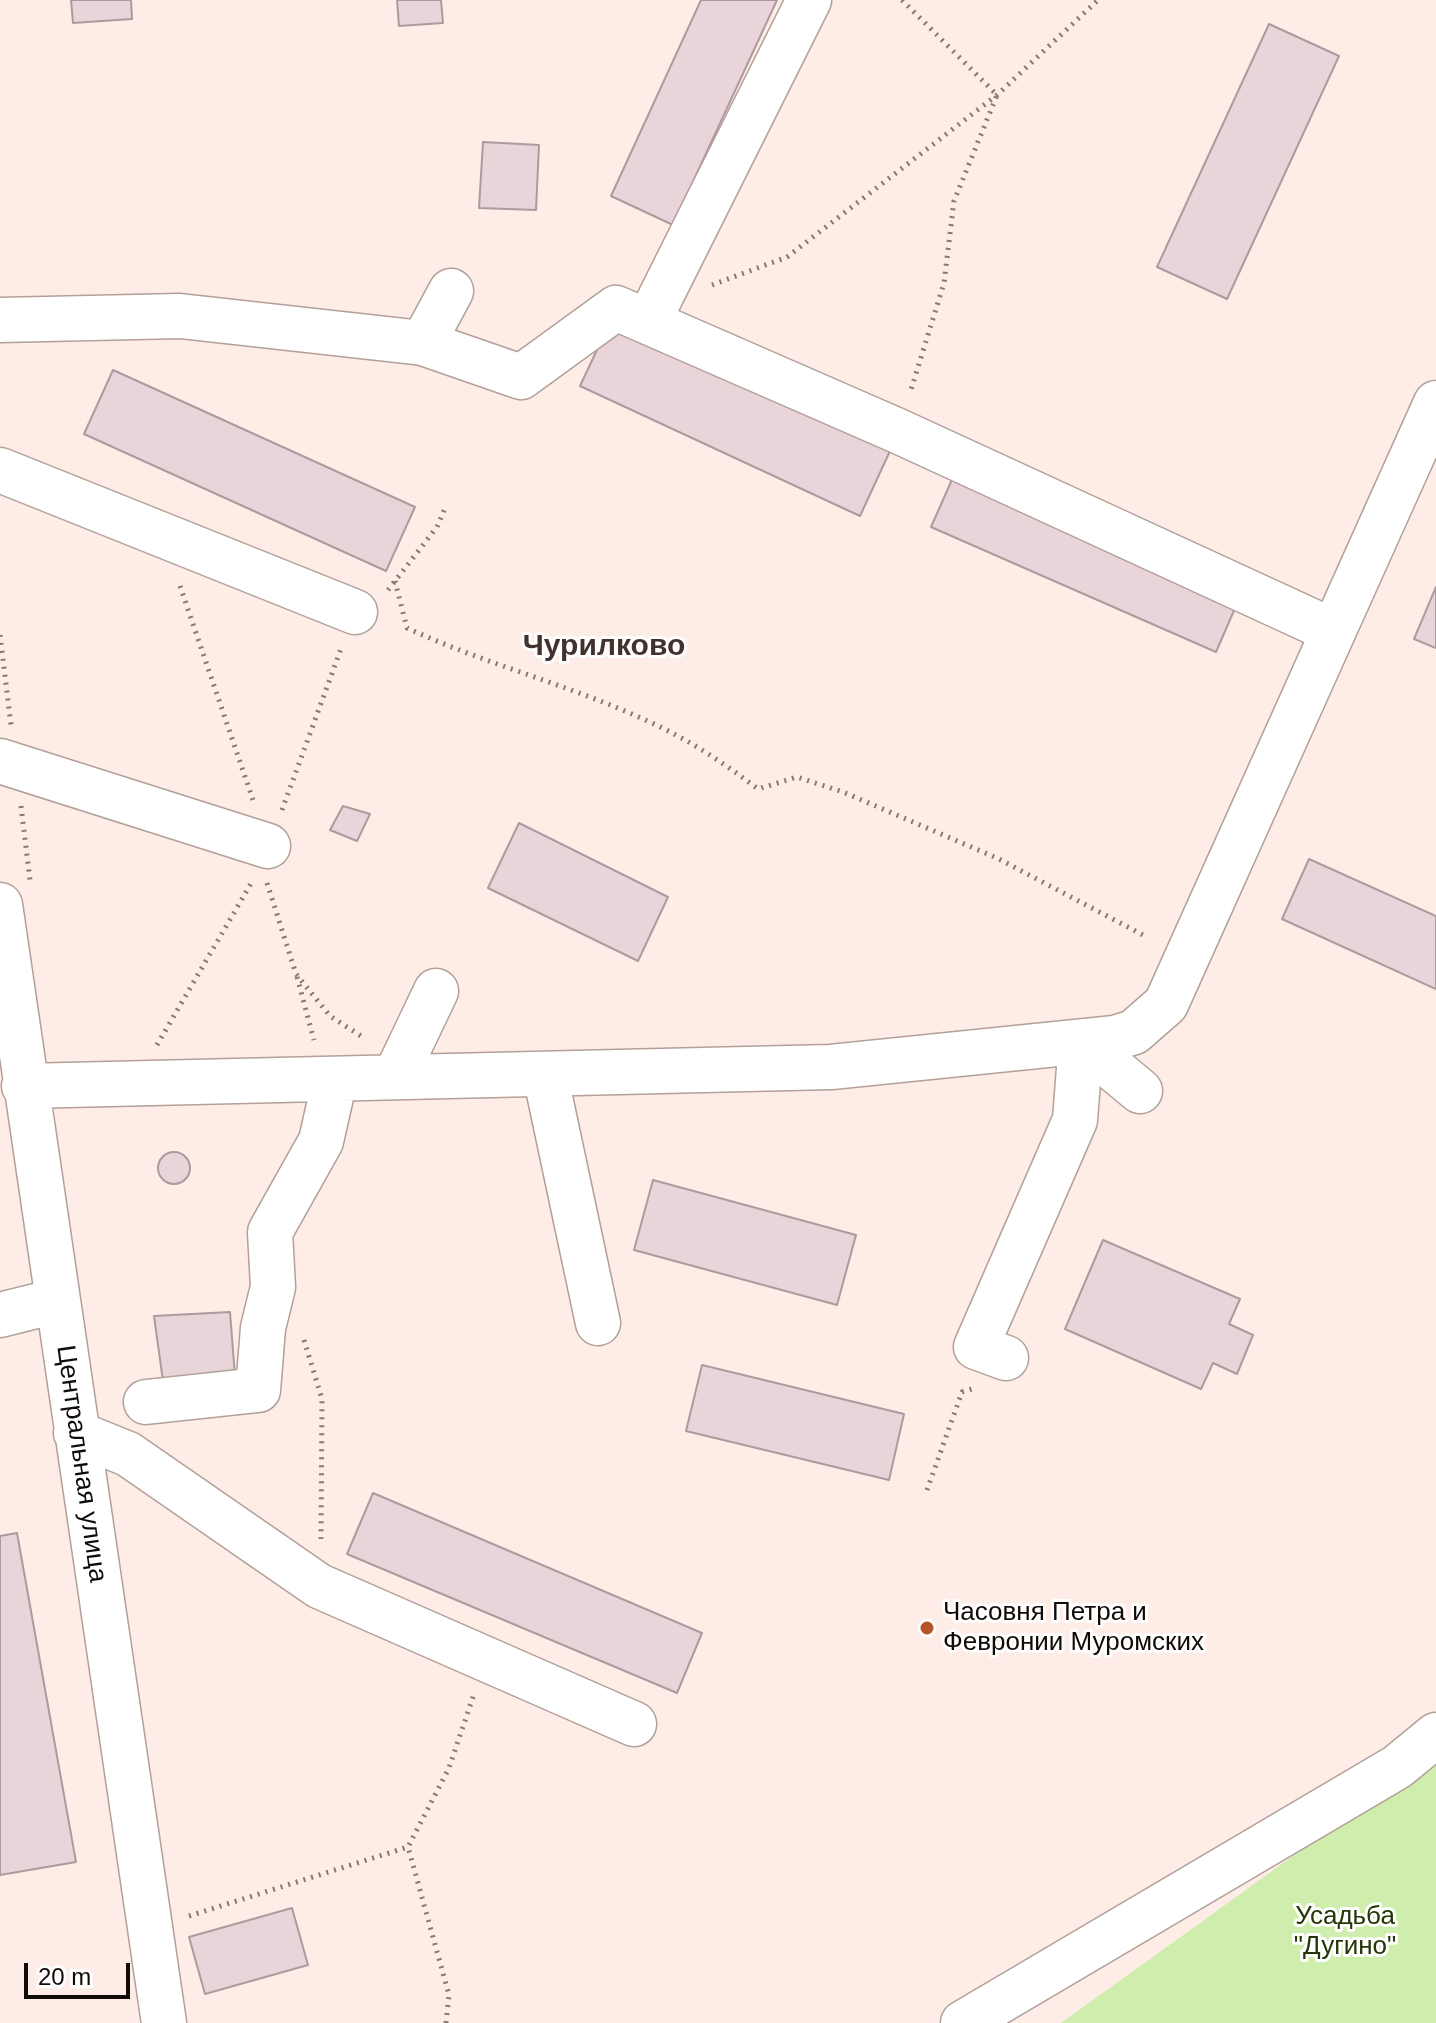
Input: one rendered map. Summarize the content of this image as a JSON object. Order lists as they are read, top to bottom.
{
  "streets": {
    "street": ["Центральная улица"]
  },
  "districts": ["Чурилково"],
  "parks": ["Усадьба \"Дугино\""],
  "places": ["Часовня Петра и Февронии Муромских"],
  "scale_bar": "20 m"
}
